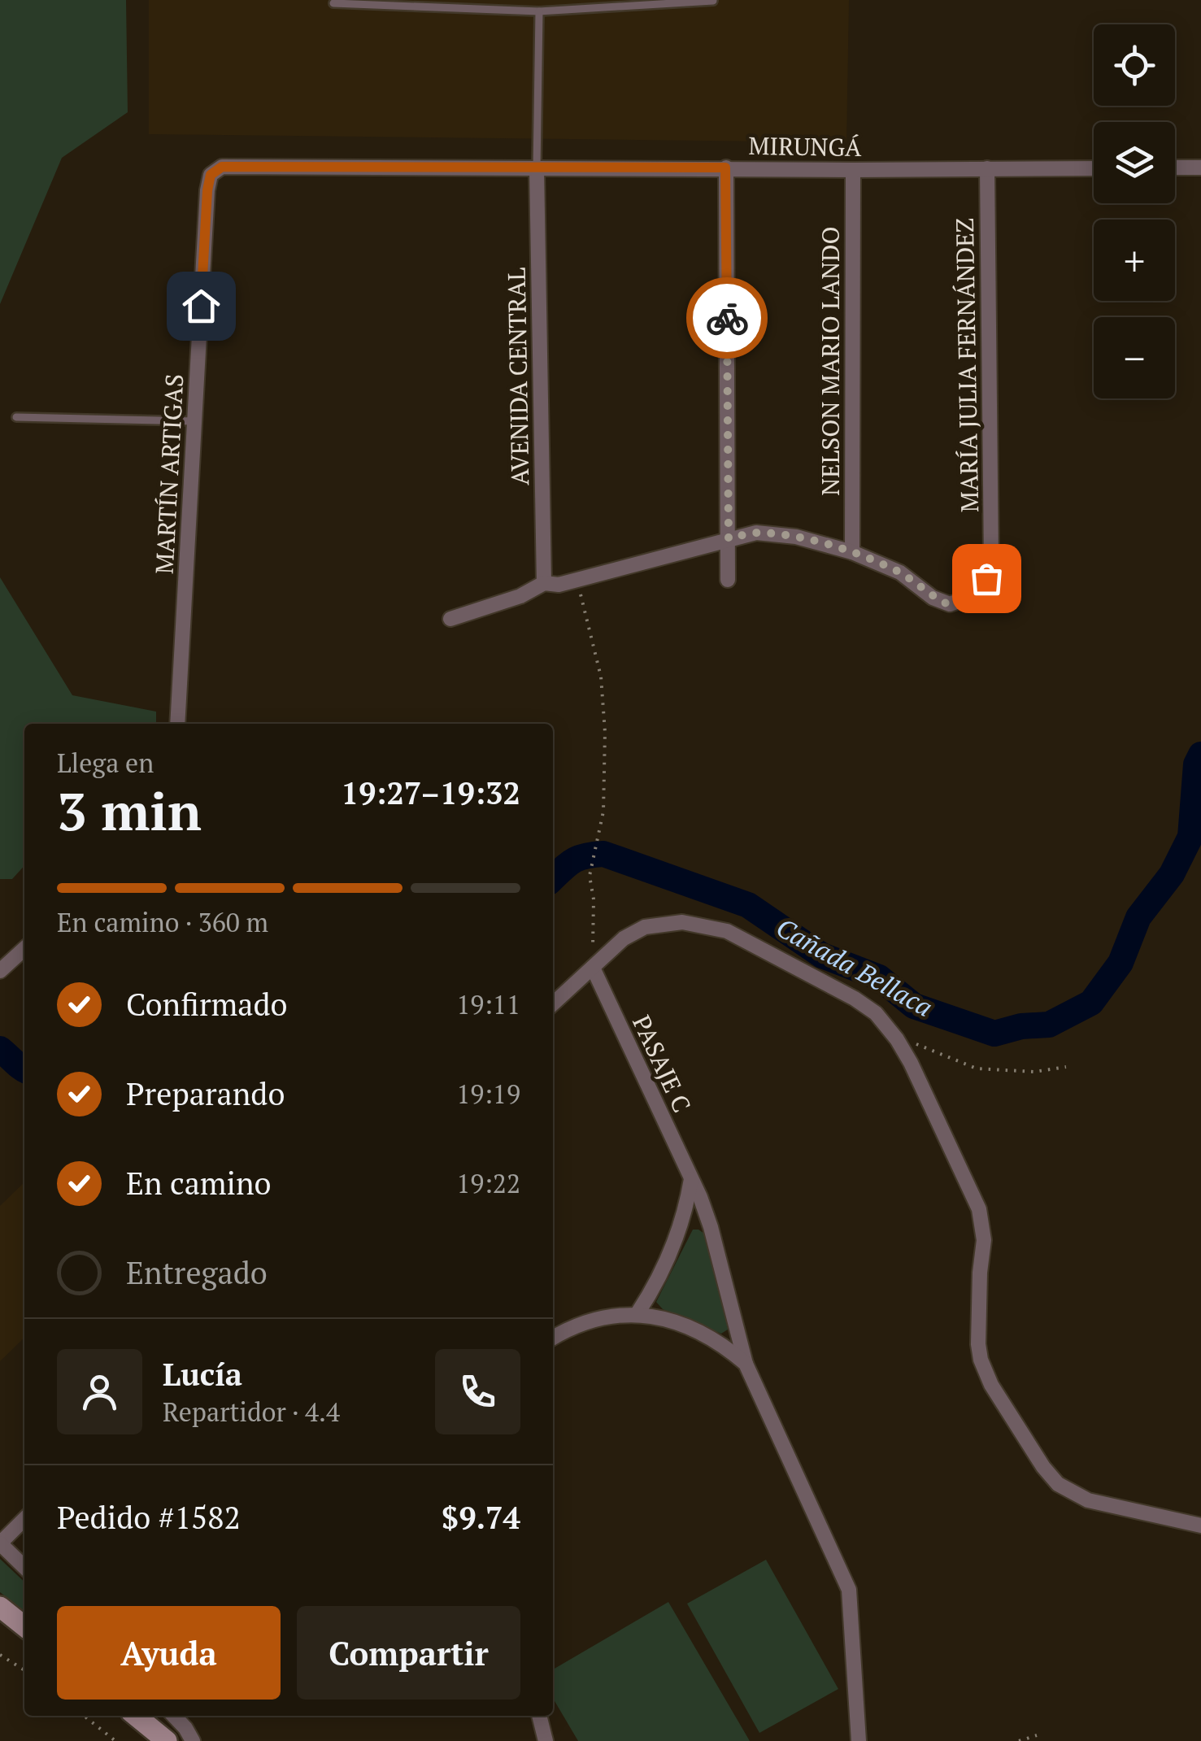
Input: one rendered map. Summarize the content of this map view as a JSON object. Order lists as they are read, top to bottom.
{
  "streets": {
    "street": [
      "MIRUNGÁ",
      "NELSON MARIO LANDO",
      "MARÍA JULIA FERNÁNDEZ",
      "AVENIDA CENTRAL",
      "MARTÍN ARTIGAS",
      "PASAJE C"
    ]
  },
  "crossings": [
    ["MIRUNGÁ", "NELSON MARIO LANDO"],
    ["MIRUNGÁ", "MARÍA JULIA FERNÁNDEZ"],
    ["MIRUNGÁ", "AVENIDA CENTRAL"],
    ["MIRUNGÁ", "MARTÍN ARTIGAS"],
    ["NELSON MARIO LANDO", "MARÍA JULIA FERNÁNDEZ"]
  ],
  "water": ["Cañada Bellaca"],
  "page": {
    "map_buttons": ["+", "−"],
    "heading": ["3 min", "Llega en", "19:27–19:32"],
    "panel": [
      "Lucía",
      "Repartidor · 4.4",
      "Pedido #1582",
      "$9.74"
    ],
    "bar": "En camino · 360 m",
    "list": [
      ["Confirmado", "19:11"],
      ["Preparando", "19:19"],
      ["En camino", "19:22"],
      "Entregado"
    ],
    "buttons": ["Ayuda", "Compartir"]
  }
}
